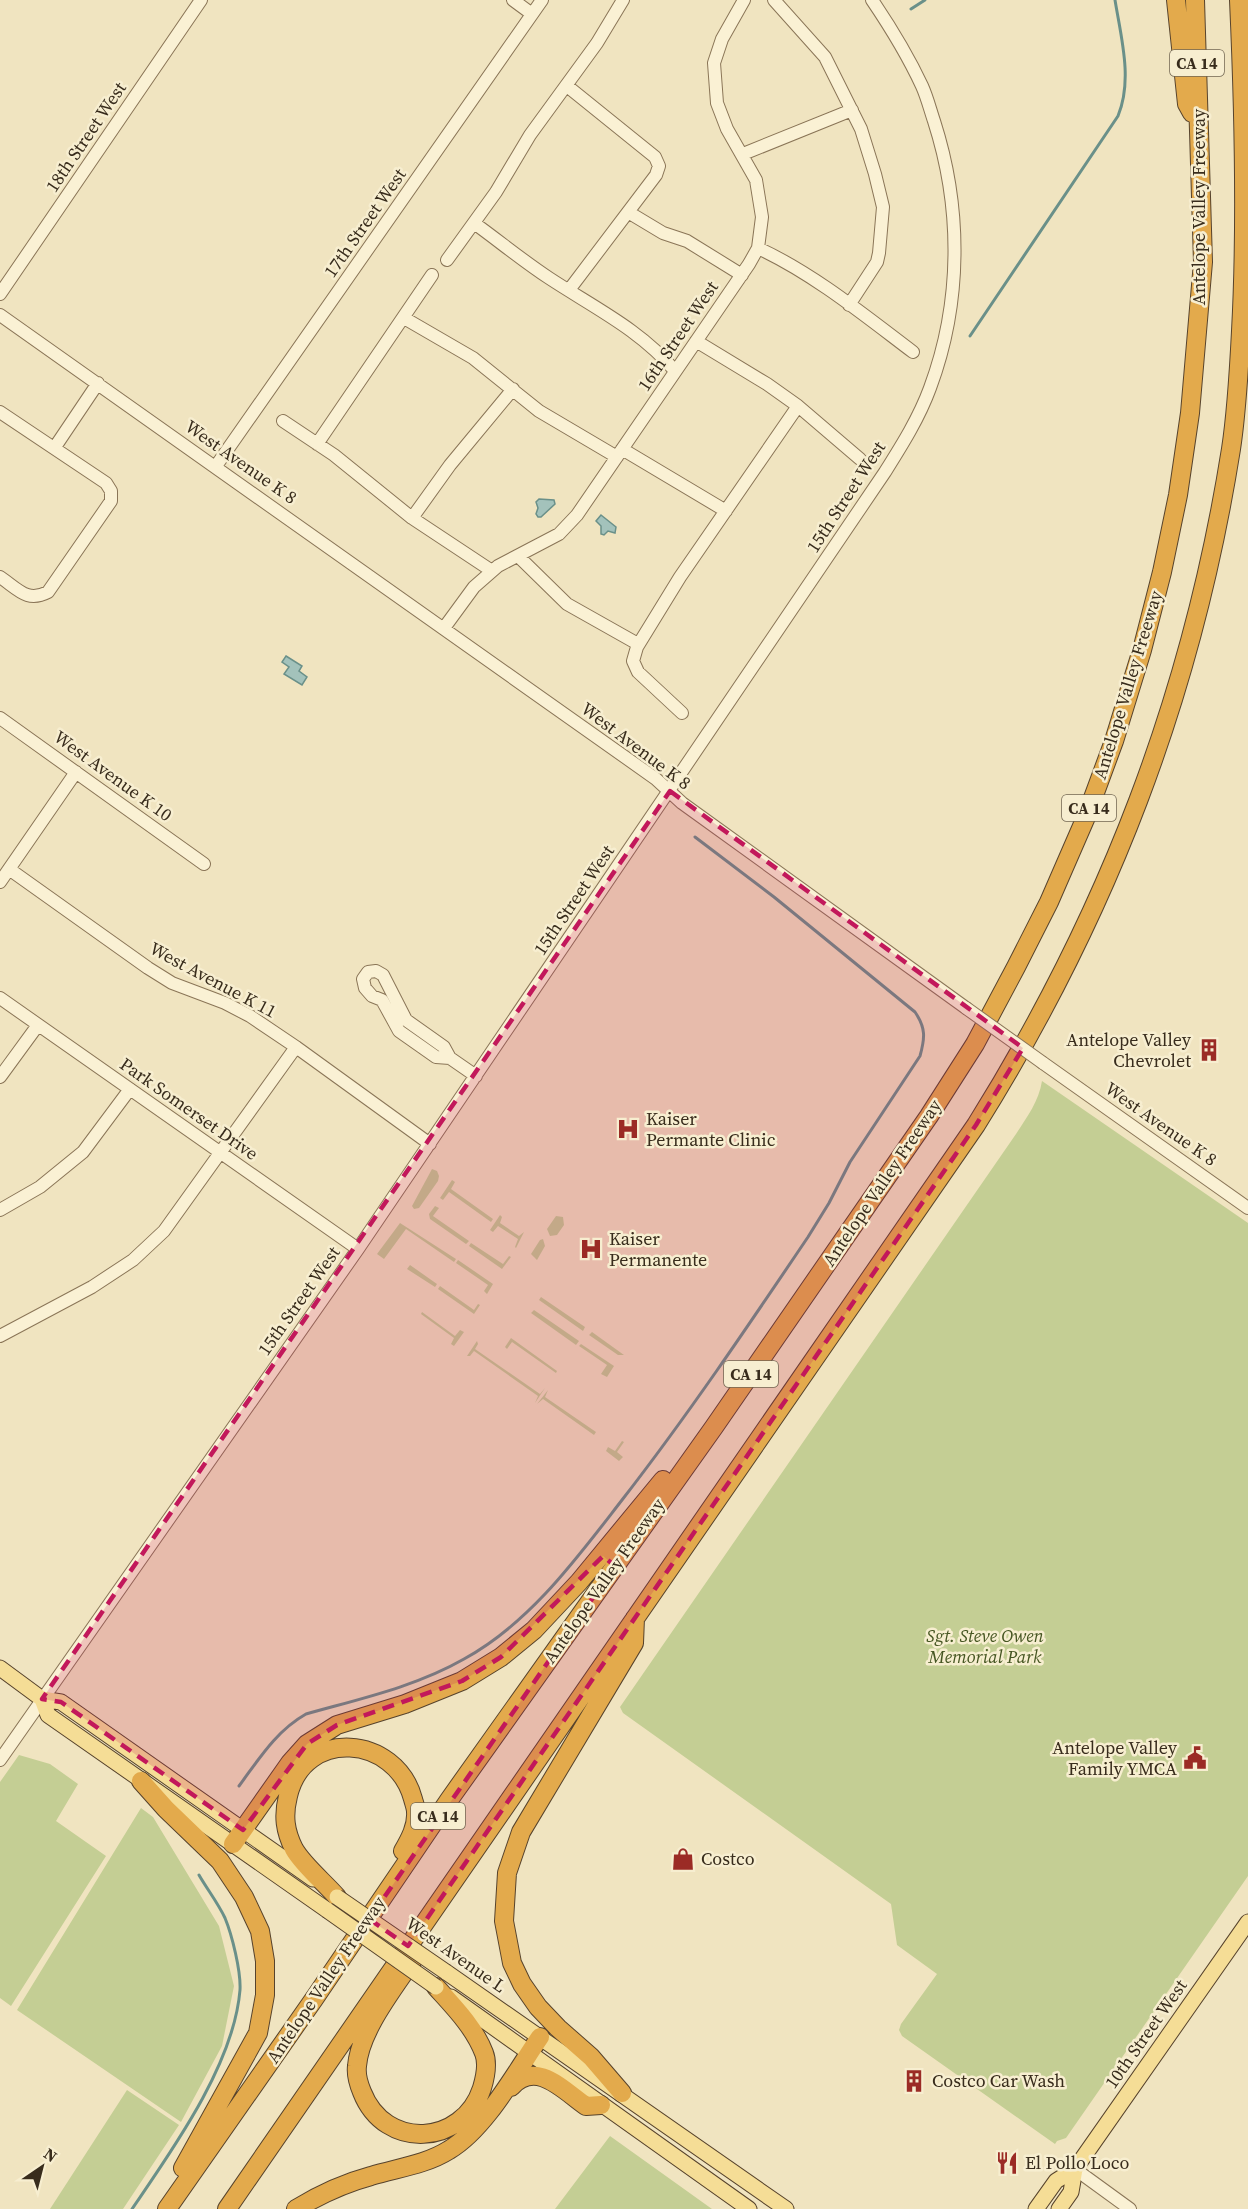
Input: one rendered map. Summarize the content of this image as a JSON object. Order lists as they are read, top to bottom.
{
  "streets": {
    "highway": ["CA 14", "Antelope Valley Freeway"],
    "main road": ["West Avenue L", "10th Street West"],
    "street": [
      "18th Street West",
      "17th Street West",
      "16th Street West",
      "West Avenue K 8",
      "15th Street West",
      "West Avenue K 10",
      "West Avenue K 11",
      "Park Somerset Drive"
    ]
  },
  "crossings": [
    ["17th Street West", "West Avenue K 8"],
    ["16th Street West", "West Avenue K 8"],
    ["West Avenue K 8", "15th Street West"],
    ["15th Street West", "West Avenue K 11"],
    ["15th Street West", "Park Somerset Drive"],
    ["15th Street West", "West Avenue L"]
  ],
  "parks": ["Sgt. Steve Owen Memorial Park"],
  "places": {
    "building": ["Antelope Valley Chevrolet", "Costco Car Wash"],
    "hospital": ["Kaiser Permante Clinic", "Kaiser Permanente"],
    "public building": ["Antelope Valley Family YMCA"],
    "shop": ["Costco"],
    "restaurant": ["El Pollo Loco"]
  },
  "north": "top right"
}
